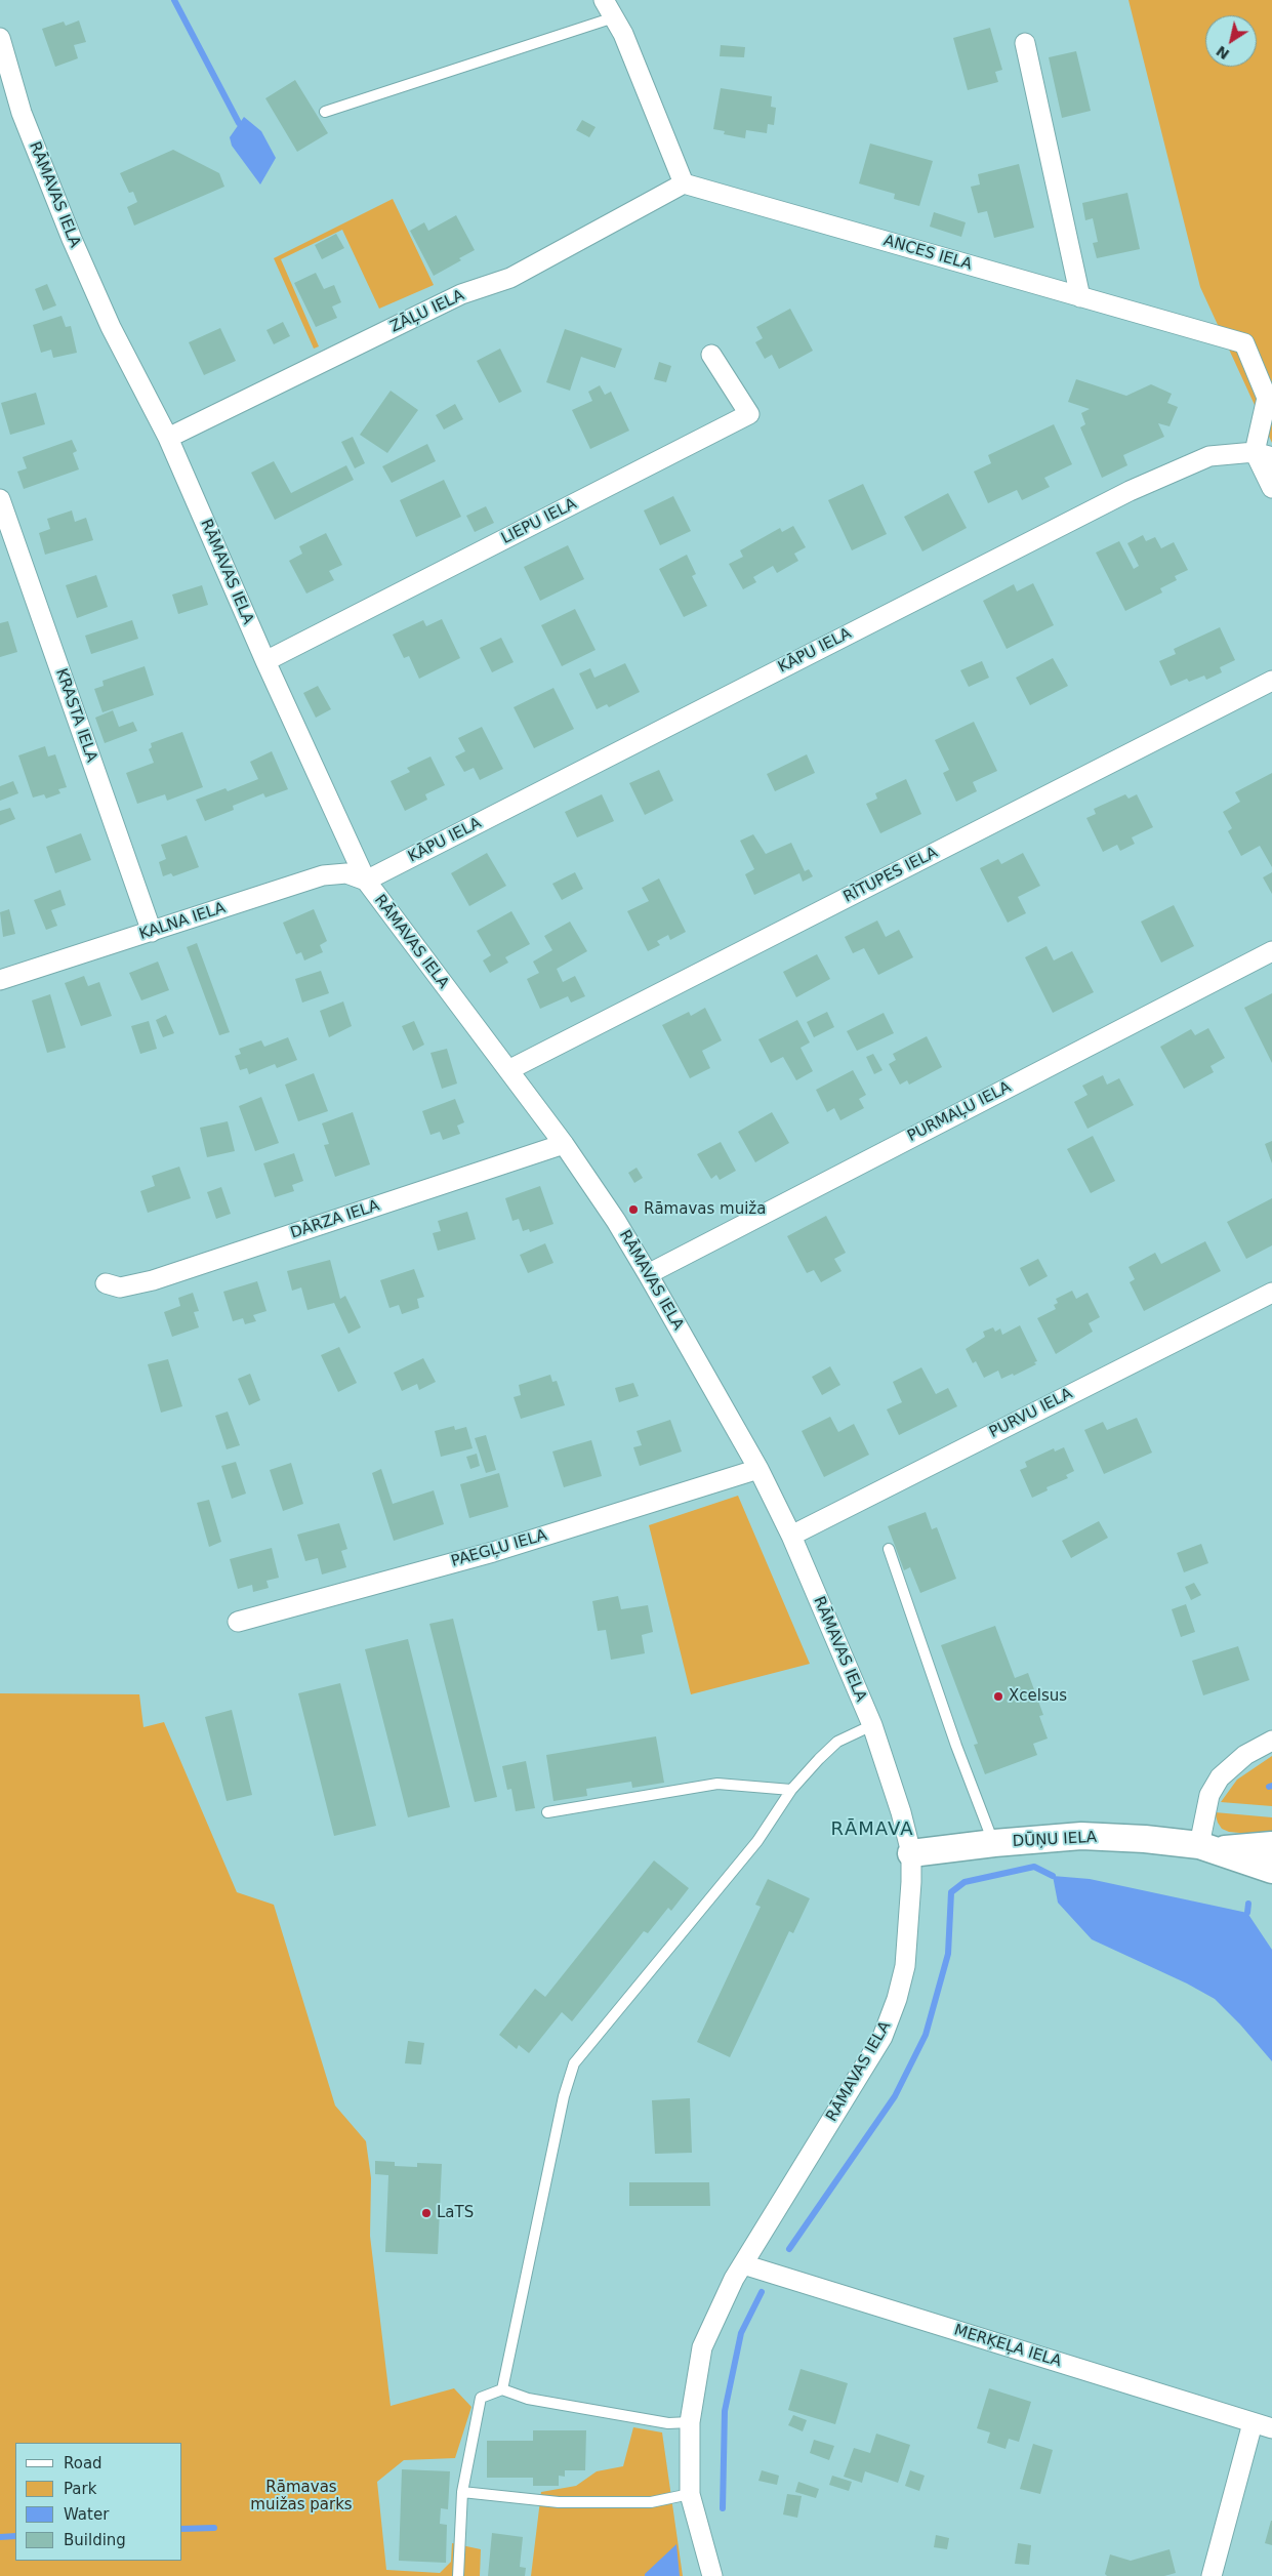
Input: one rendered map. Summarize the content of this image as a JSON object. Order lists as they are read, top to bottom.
{
  "streets": {
    "main road": ["DŪŅU IELA"],
    "street": [
      "RĀMAVAS IELA",
      "ANCES IELA",
      "ZĀĻU IELA",
      "LIEPU IELA",
      "KĀPU IELA",
      "KRASTA IELA",
      "RĪTUPES IELA",
      "KALNA IELA",
      "PURMAĻU IELA",
      "DĀRZA IELA",
      "PURVU IELA",
      "PAEGĻU IELA",
      "MERĶEĻA IELA"
    ]
  },
  "crossings": [
    ["RĀMAVAS IELA", "ZĀĻU IELA"],
    ["RĀMAVAS IELA", "LIEPU IELA"],
    ["RĀMAVAS IELA", "KĀPU IELA"],
    ["RĀMAVAS IELA", "RĪTUPES IELA"],
    ["RĀMAVAS IELA", "KALNA IELA"],
    ["RĀMAVAS IELA", "PURMAĻU IELA"],
    ["RĀMAVAS IELA", "DĀRZA IELA"],
    ["RĀMAVAS IELA", "PURVU IELA"],
    ["RĀMAVAS IELA", "PAEGĻU IELA"],
    ["RĀMAVAS IELA", "DŪŅU IELA"],
    ["RĀMAVAS IELA", "MERĶEĻA IELA"],
    ["ANCES IELA", "ZĀĻU IELA"],
    ["ANCES IELA", "KĀPU IELA"],
    ["KĀPU IELA", "KALNA IELA"],
    ["KRASTA IELA", "KALNA IELA"]
  ],
  "districts": ["RĀMAVA"],
  "parks": ["Rāmavas muižas parks"],
  "places": ["Rāmavas muiža", "Xcelsus", "LaTS"],
  "legend": [
    "Road",
    "Park",
    "Water",
    "Building"
  ],
  "north": "bottom left"
}
